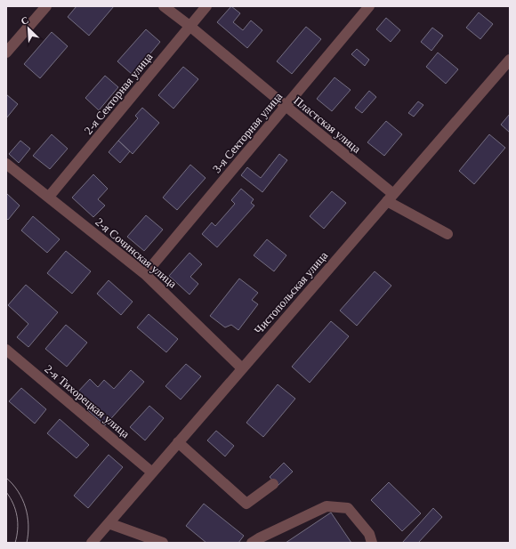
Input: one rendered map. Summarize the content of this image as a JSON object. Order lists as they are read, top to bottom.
{
  "streets": {
    "street": [
      "2-я Секторная улица",
      "Пластская улица",
      "3-я Секторная улица",
      "2-я Сочинская улица",
      "Чистопольская улица",
      "2-я Тихорецкая улица"
    ]
  },
  "crossings": [
    ["2-я Секторная улица", "Пластская улица"],
    ["2-я Секторная улица", "2-я Сочинская улица"],
    ["Пластская улица", "3-я Секторная улица"],
    ["Пластская улица", "Чистопольская улица"],
    ["3-я Секторная улица", "2-я Сочинская улица"],
    ["2-я Сочинская улица", "Чистопольская улица"],
    ["Чистопольская улица", "2-я Тихорецкая улица"]
  ],
  "north": "top left"
}
